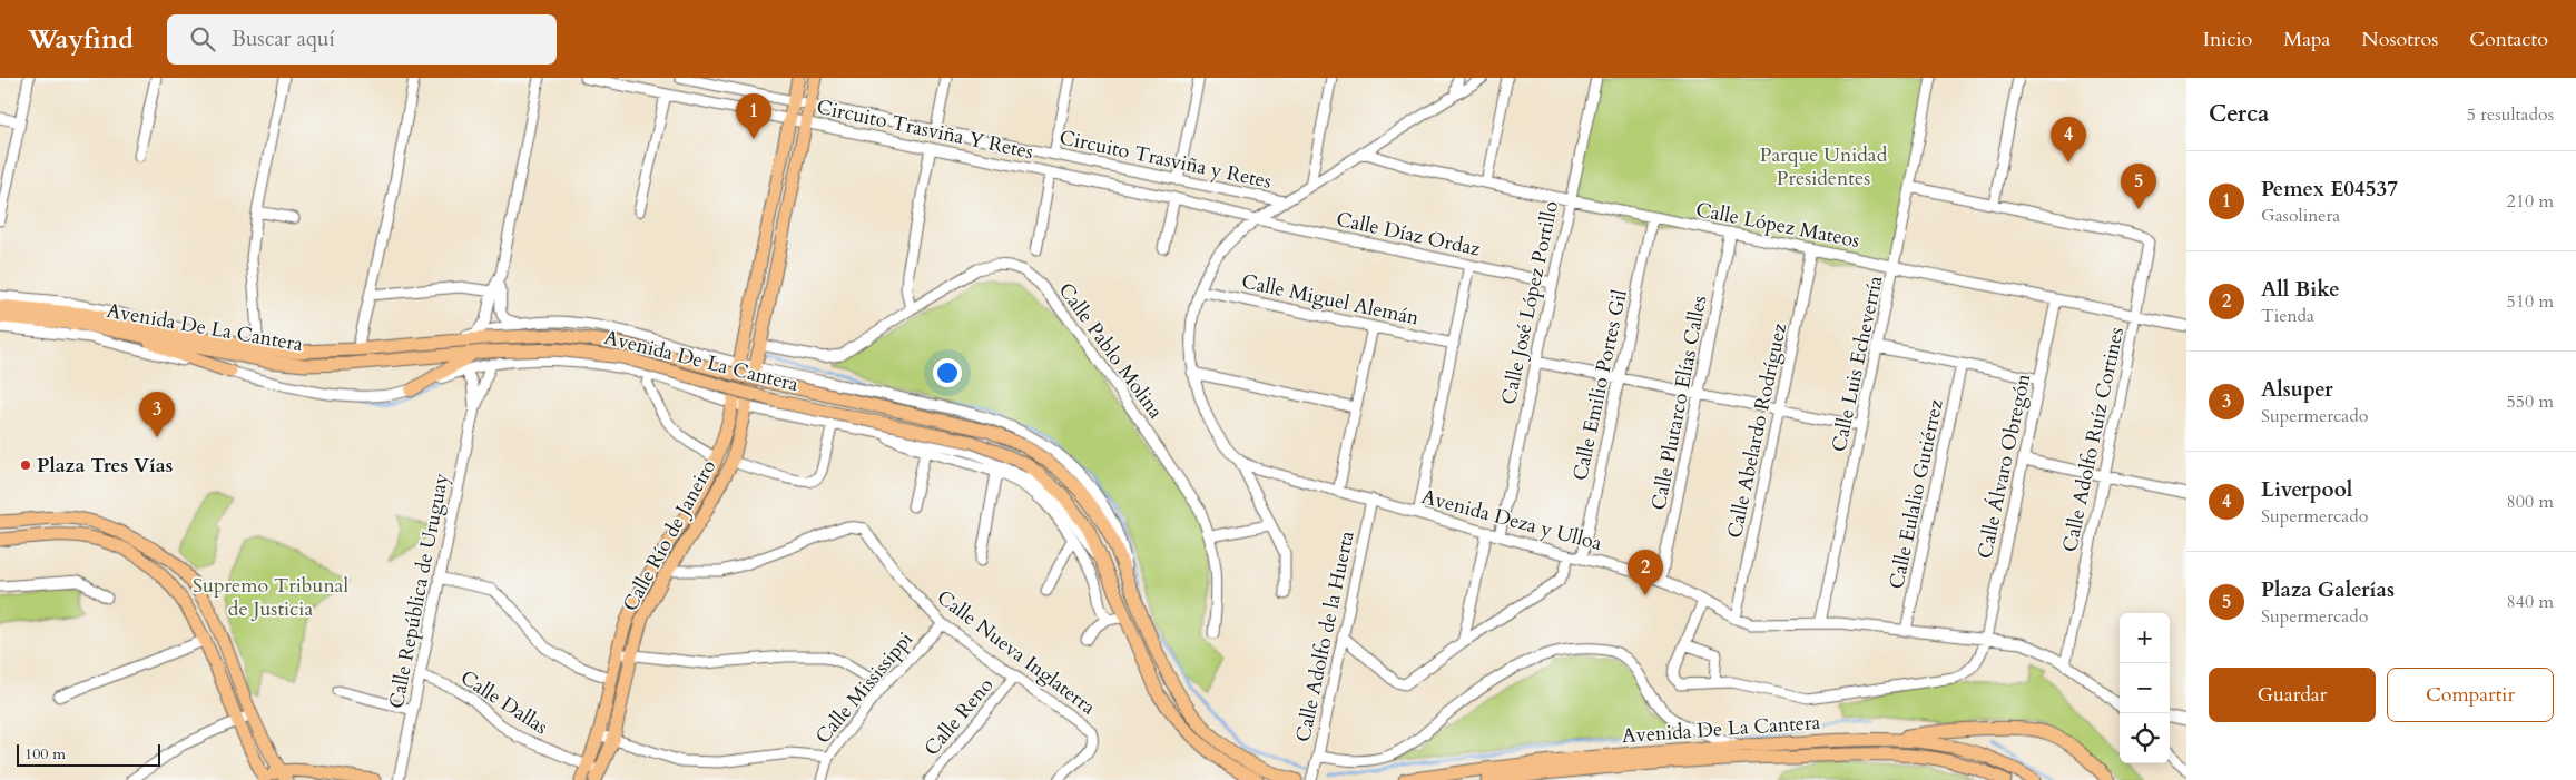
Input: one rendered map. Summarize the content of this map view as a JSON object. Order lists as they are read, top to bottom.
{
  "streets": {
    "main road": ["Avenida De La Cantera", "Calle Río de Janeiro"],
    "street": [
      "Circuito Trasviña Y Retes",
      "Circuito Trasviña y Retes",
      "Calle López Mateos",
      "Calle Díaz Ordaz",
      "Calle Miguel Alemán",
      "Calle José López Portillo",
      "Calle Pablo Molina",
      "Calle Luis Echeverría",
      "Calle Emilio Portes Gil",
      "Calle Plutarco Elías Calles",
      "Calle Abelardo Rodríguez",
      "Calle Adolfo Ruíz Cortines",
      "Calle Álvaro Obregón",
      "Calle Eulalio Gutiérrez",
      "Avenida Deza y Ulloa",
      "Calle República de Uruguay",
      "Calle Adolfo de la Huerta",
      "Calle Nueva Inglaterra",
      "Calle Mississippi",
      "Calle Dallas",
      "Calle Reno"
    ]
  },
  "crossings": [
    ["Circuito Trasviña Y Retes", "Calle Díaz Ordaz"],
    ["Circuito Trasviña Y Retes", "Avenida Deza y Ulloa"],
    ["Circuito Trasviña Y Retes", "Calle Río de Janeiro"],
    ["Circuito Trasviña y Retes", "Avenida Deza y Ulloa"],
    ["Circuito Trasviña y Retes", "Calle Río de Janeiro"],
    ["Calle López Mateos", "Calle José López Portillo"],
    ["Calle López Mateos", "Calle Luis Echeverría"],
    ["Calle López Mateos", "Calle Emilio Portes Gil"],
    ["Calle López Mateos", "Calle Plutarco Elías Calles"],
    ["Calle López Mateos", "Calle Abelardo Rodríguez"],
    ["Calle López Mateos", "Calle Adolfo Ruíz Cortines"],
    ["Calle López Mateos", "Calle Álvaro Obregón"],
    ["Calle López Mateos", "Avenida Deza y Ulloa"],
    ["Calle Díaz Ordaz", "Calle José López Portillo"],
    ["Calle Díaz Ordaz", "Avenida Deza y Ulloa"],
    ["Calle Miguel Alemán", "Avenida Deza y Ulloa"],
    ["Calle José López Portillo", "Avenida Deza y Ulloa"],
    ["Avenida De La Cantera", "Calle Río de Janeiro"],
    ["Calle Pablo Molina", "Calle Río de Janeiro"],
    ["Calle Luis Echeverría", "Avenida Deza y Ulloa"],
    ["Calle Emilio Portes Gil", "Avenida Deza y Ulloa"],
    ["Calle Plutarco Elías Calles", "Avenida Deza y Ulloa"],
    ["Calle Abelardo Rodríguez", "Avenida Deza y Ulloa"],
    ["Calle Adolfo Ruíz Cortines", "Avenida Deza y Ulloa"],
    ["Calle Álvaro Obregón", "Avenida Deza y Ulloa"],
    ["Calle Eulalio Gutiérrez", "Avenida Deza y Ulloa"],
    ["Avenida Deza y Ulloa", "Calle Adolfo de la Huerta"],
    ["Calle Río de Janeiro", "Calle Nueva Inglaterra"],
    ["Calle Río de Janeiro", "Calle Dallas"],
    ["Calle República de Uruguay", "Calle Dallas"],
    ["Calle Nueva Inglaterra", "Calle Mississippi"],
    ["Calle Nueva Inglaterra", "Calle Reno"]
  ],
  "parks": ["Parque Unidad Presidentes", "Supremo Tribunal de Justicia"],
  "places": ["Plaza Tres Vías"],
  "scale_bar": "100 m",
  "page": {
    "header": "Wayfind",
    "search": "Buscar aquí",
    "nav": [
      "Inicio",
      "Mapa",
      "Nosotros",
      "Contacto"
    ],
    "heading": ["Cerca", "5 resultados"],
    "pins": [
      "1",
      "4",
      "5",
      "3",
      "2"
    ],
    "list": [
      {
        "mark": "1",
        "name": "Pemex E04537",
        "note": "Gasolinera",
        "value": "210 m"
      },
      {
        "mark": "2",
        "name": "All Bike",
        "note": "Tienda",
        "value": "510 m"
      },
      {
        "mark": "3",
        "name": "Alsuper",
        "note": "Supermercado",
        "value": "550 m"
      },
      {
        "mark": "4",
        "name": "Liverpool",
        "note": "Supermercado",
        "value": "800 m"
      },
      {
        "mark": "5",
        "name": "Plaza Galerías",
        "note": "Supermercado",
        "value": "840 m"
      }
    ],
    "map_buttons": ["+", "−"],
    "buttons": ["Guardar", "Compartir"],
    "scale": "100 m"
  }
}
